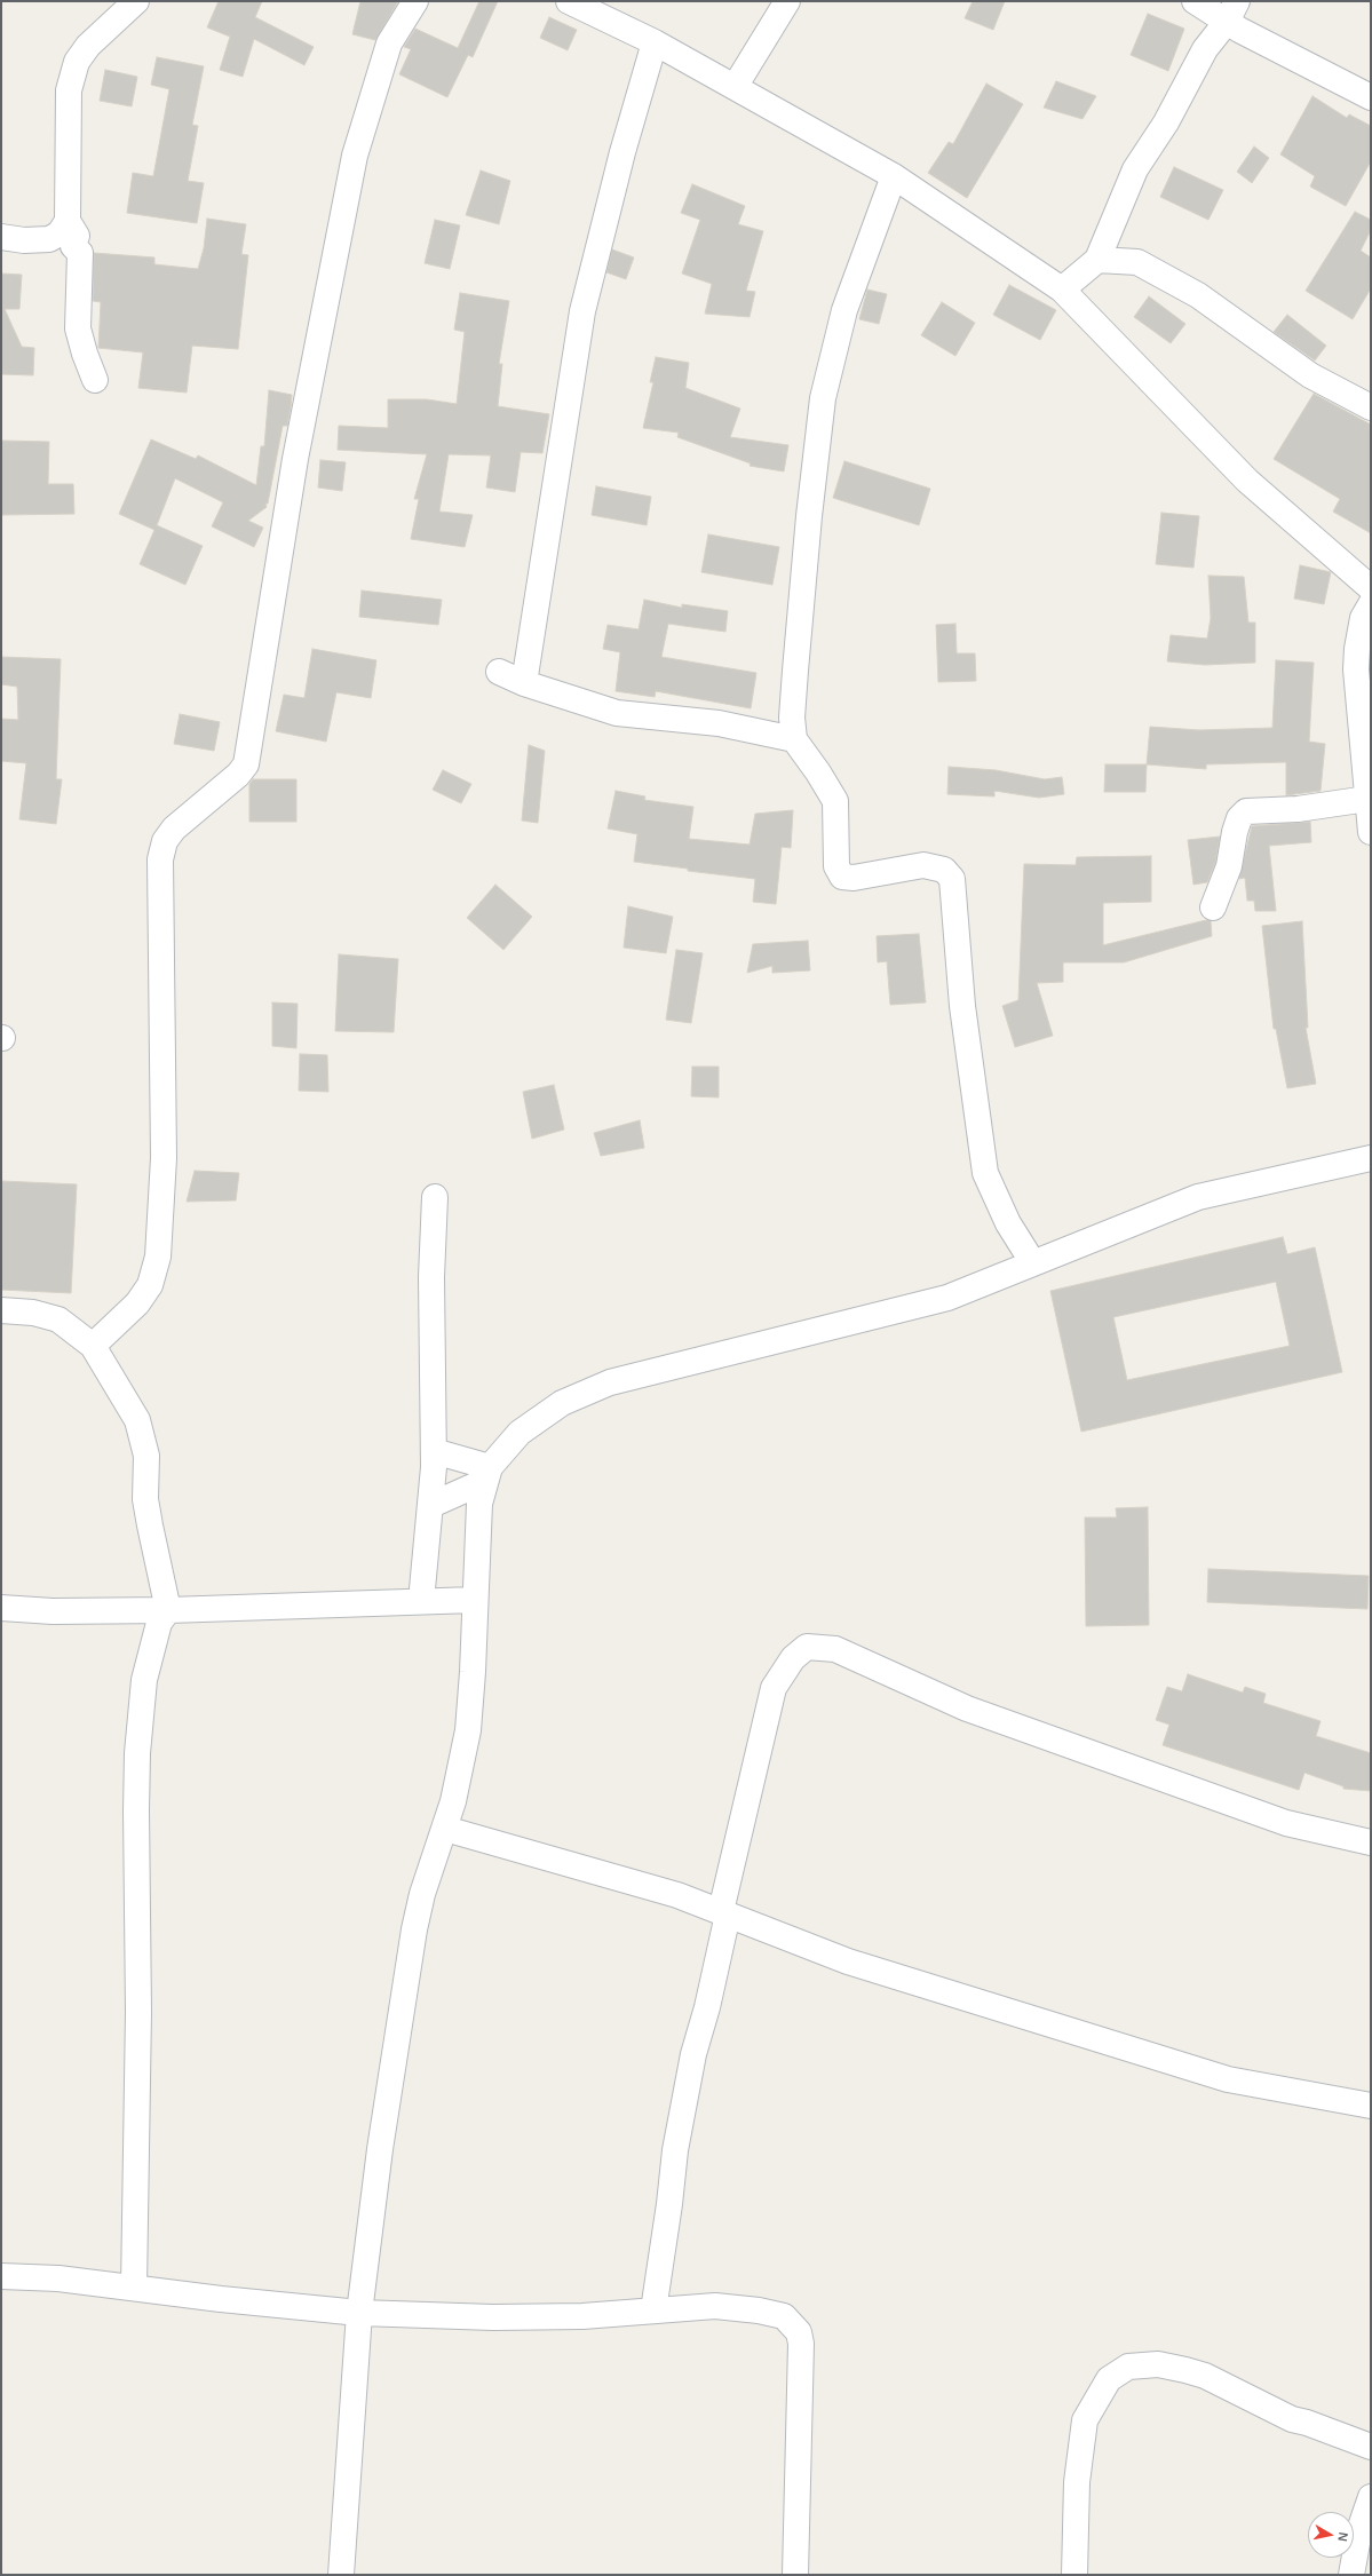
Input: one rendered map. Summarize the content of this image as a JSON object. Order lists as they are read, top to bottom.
{
  "north": "right"
}
